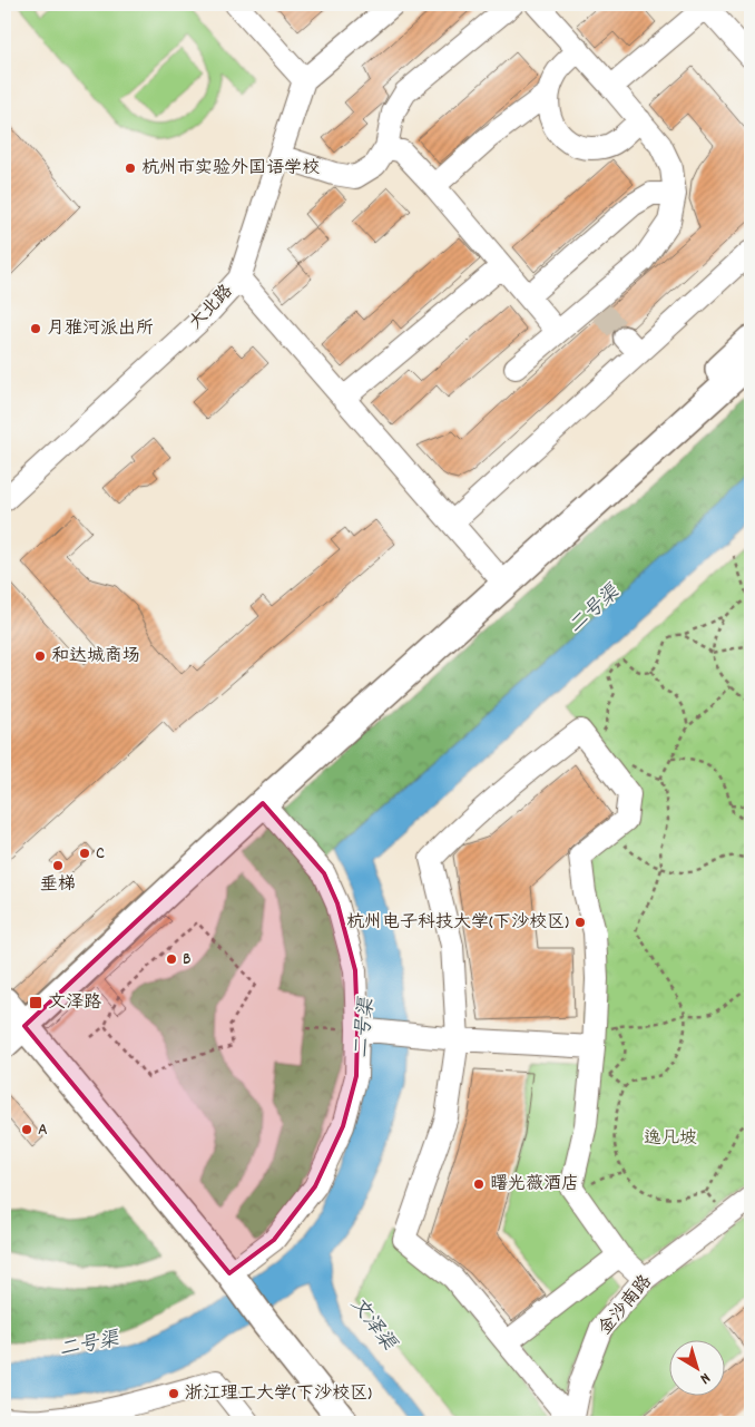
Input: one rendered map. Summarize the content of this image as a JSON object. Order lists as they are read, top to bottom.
{
  "streets": {
    "street": ["大北路", "金沙南路"]
  },
  "water": ["二号渠", "文泽渠"],
  "parks": ["逸凡坡"],
  "places": {
    "other": [
      "杭州市实验外国语学校",
      "月雅河派出所",
      "和达城商场",
      "C",
      "垂梯",
      "杭州电子科技大学(下沙校区)",
      "B",
      "A",
      "曙光薇酒店",
      "浙江理工大学(下沙校区)"
    ],
    "transit": ["文泽路"]
  },
  "north": "bottom right"
}
